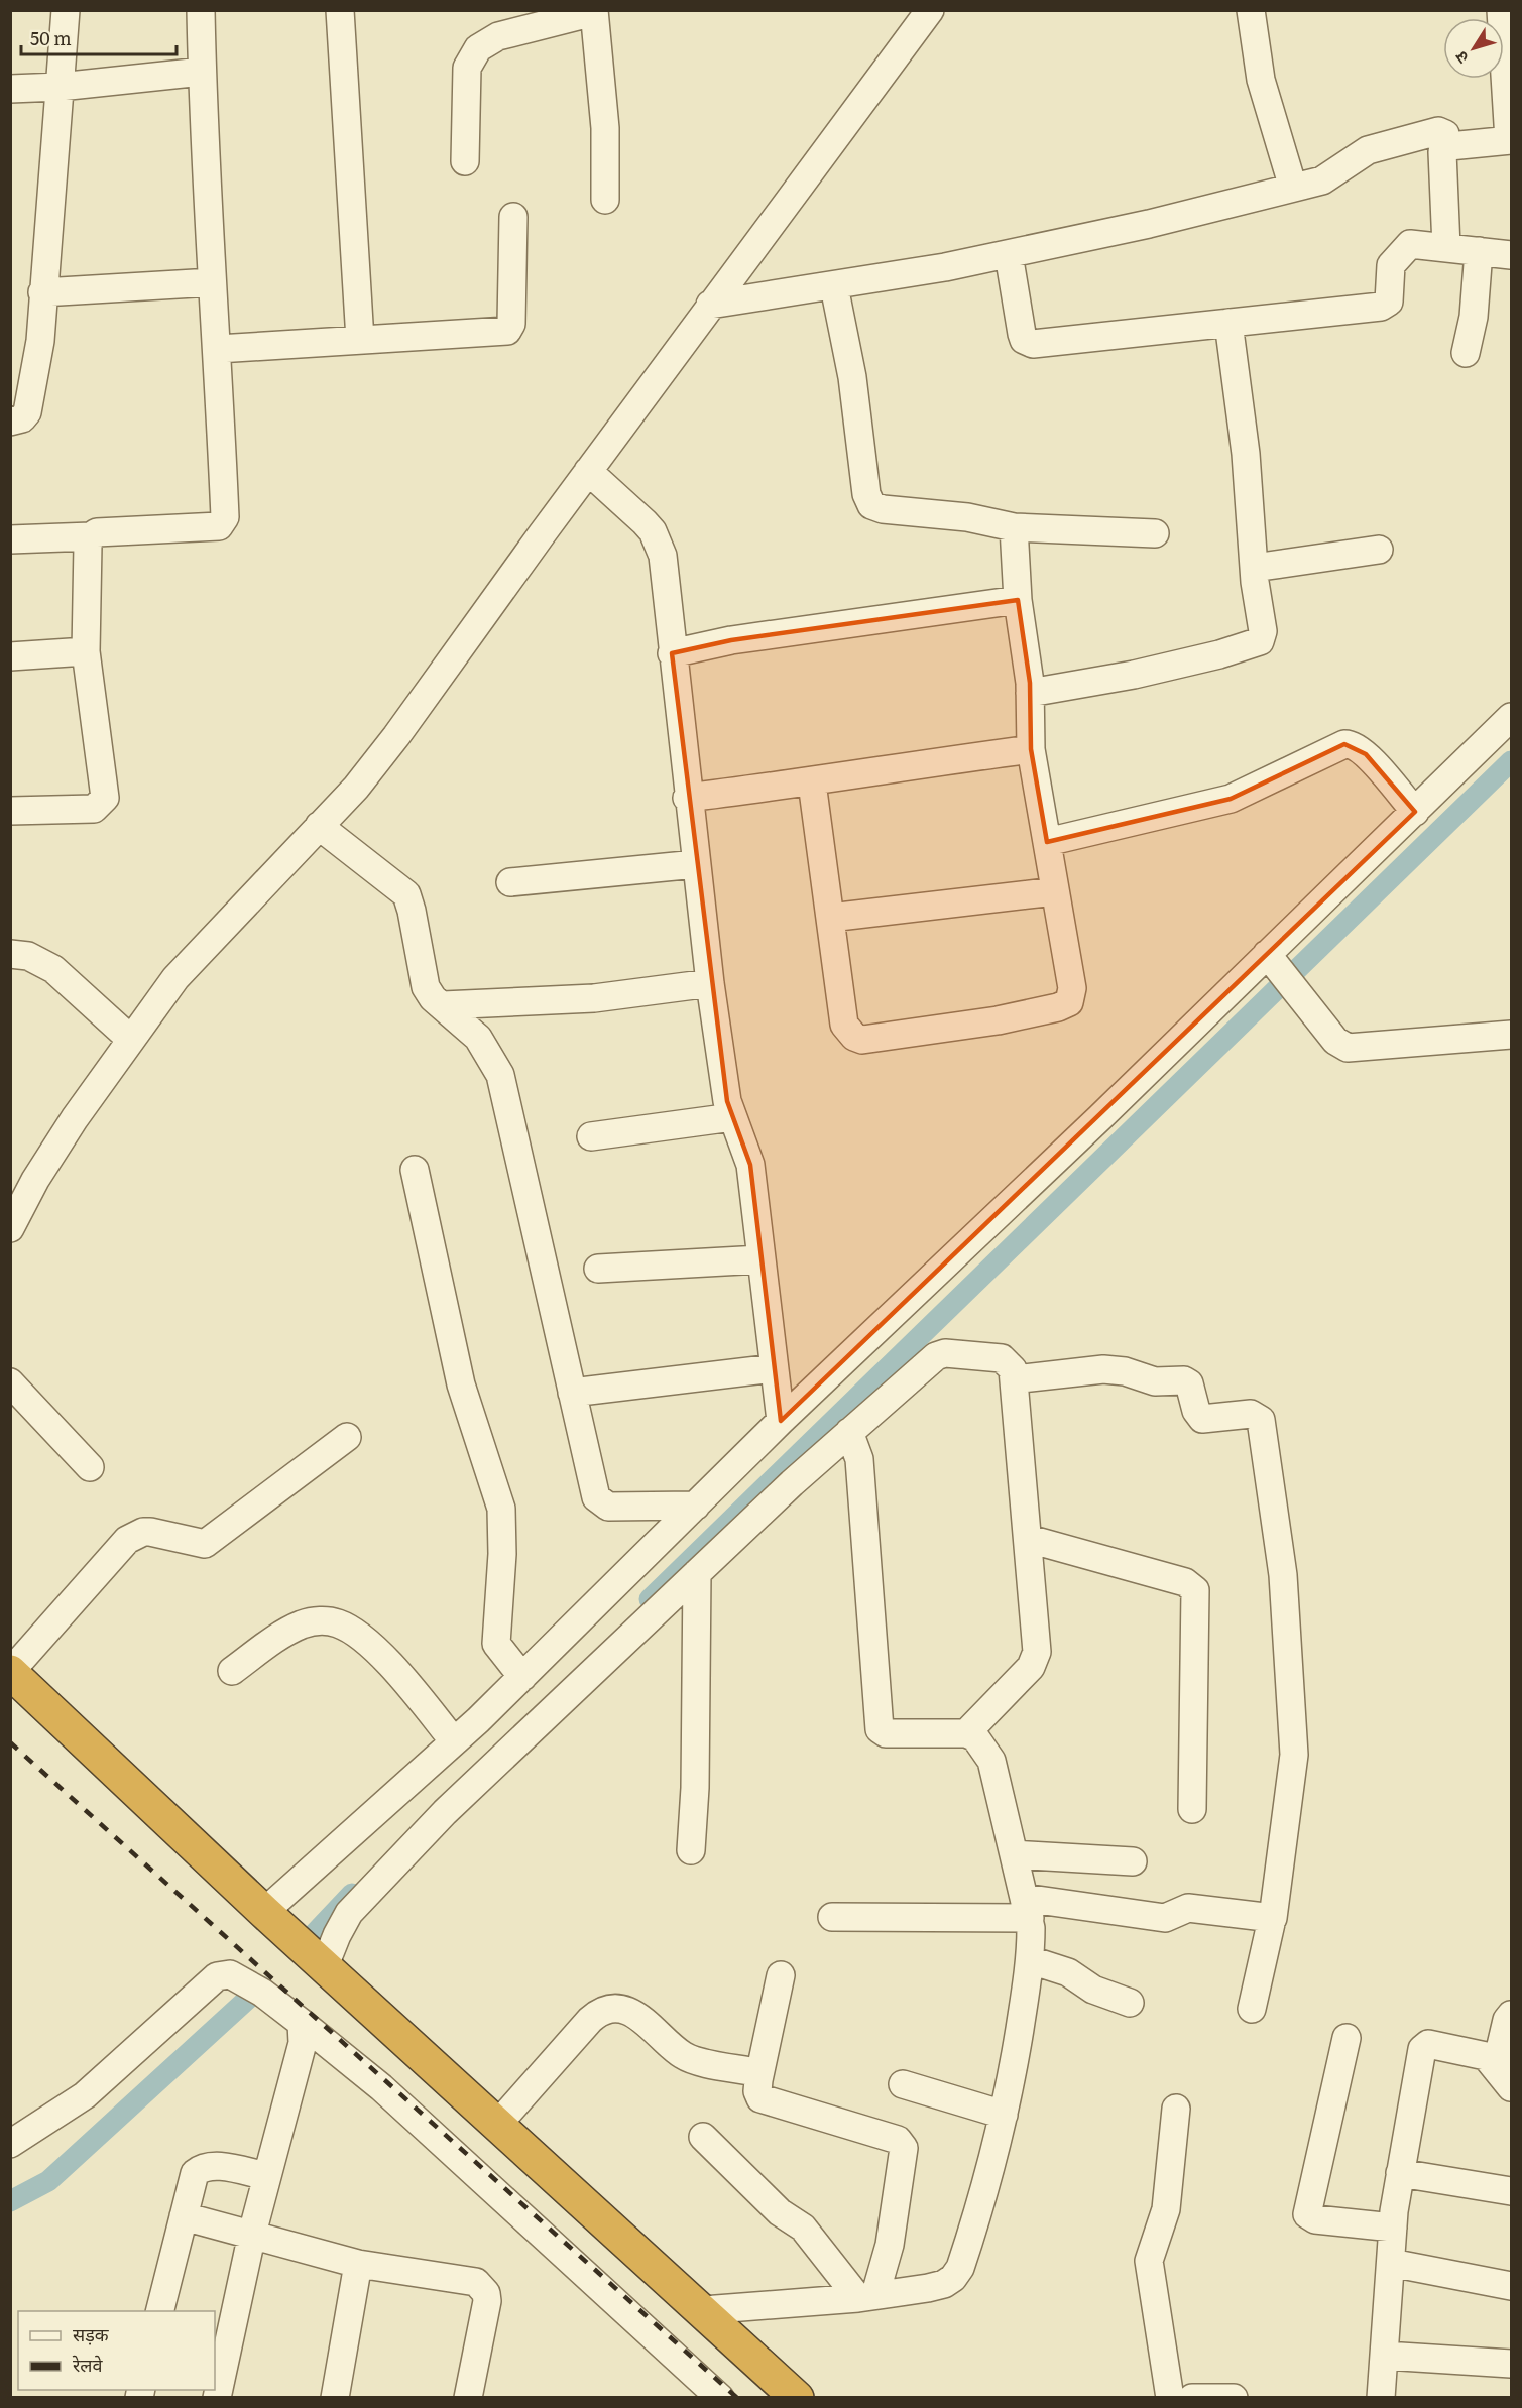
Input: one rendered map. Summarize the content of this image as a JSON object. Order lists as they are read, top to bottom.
{
  "legend": ["सड़क", "रेलवे"],
  "scale_bar": "50 m",
  "north": "bottom left"
}
